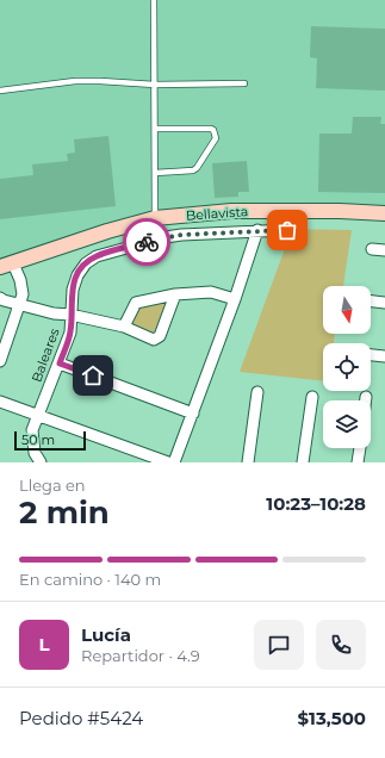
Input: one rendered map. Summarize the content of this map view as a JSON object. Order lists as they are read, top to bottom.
{
  "streets": {
    "main road": ["Bellavista"],
    "street": ["Baleares"]
  },
  "scale_bar": "50 m",
  "north": "bottom",
  "page": {
    "scale": "50 m",
    "heading": ["2 min", "Llega en", "10:23–10:28"],
    "panel": [
      "Lucía",
      "Repartidor · 4.9",
      "Pedido #5424",
      "$13,500"
    ],
    "bar": "En camino · 140 m",
    "round": "L"
  }
}
